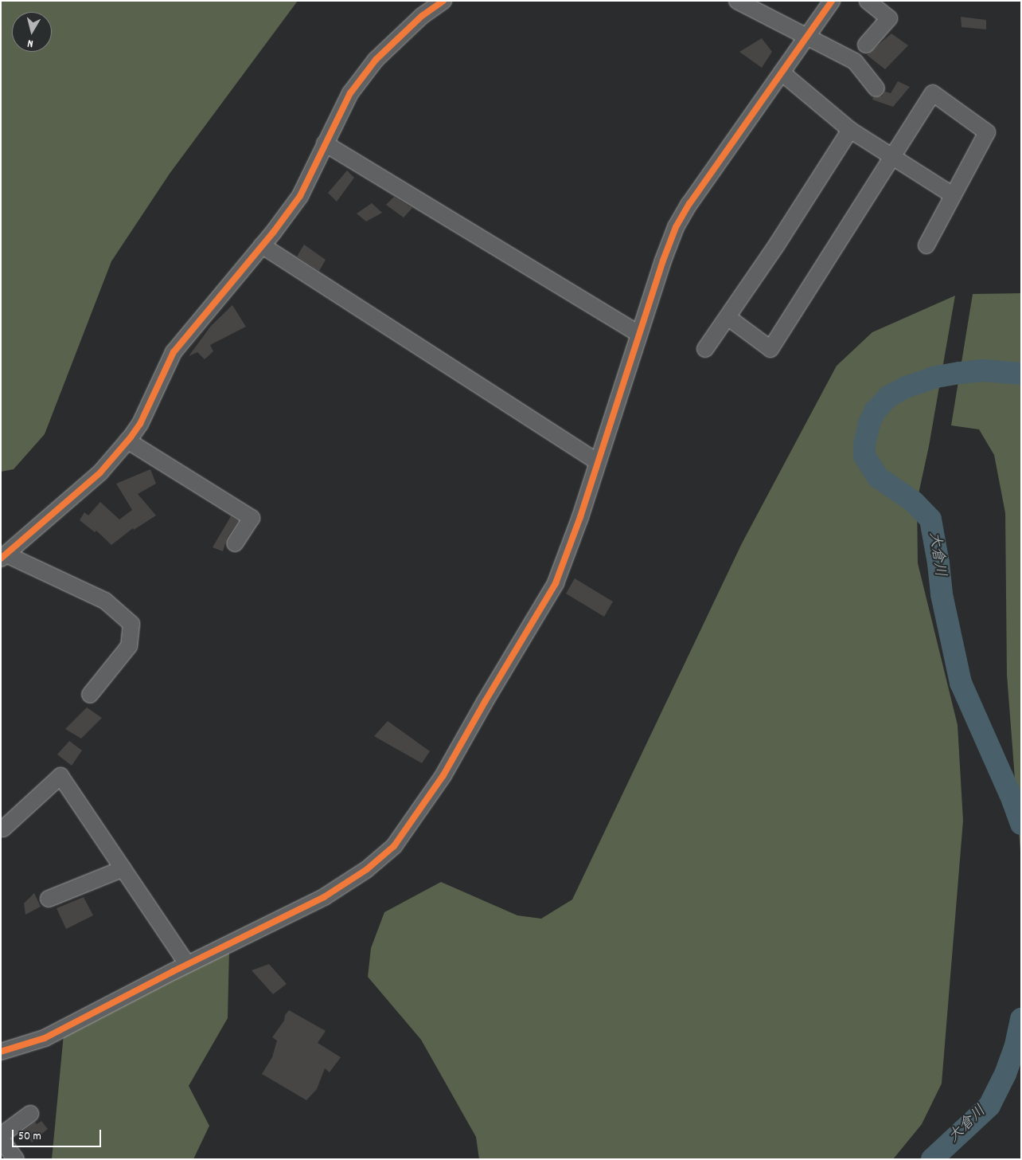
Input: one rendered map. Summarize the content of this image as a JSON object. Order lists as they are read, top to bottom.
{
  "water": ["大倉川"],
  "scale_bar": "50 m",
  "north": "bottom"
}
